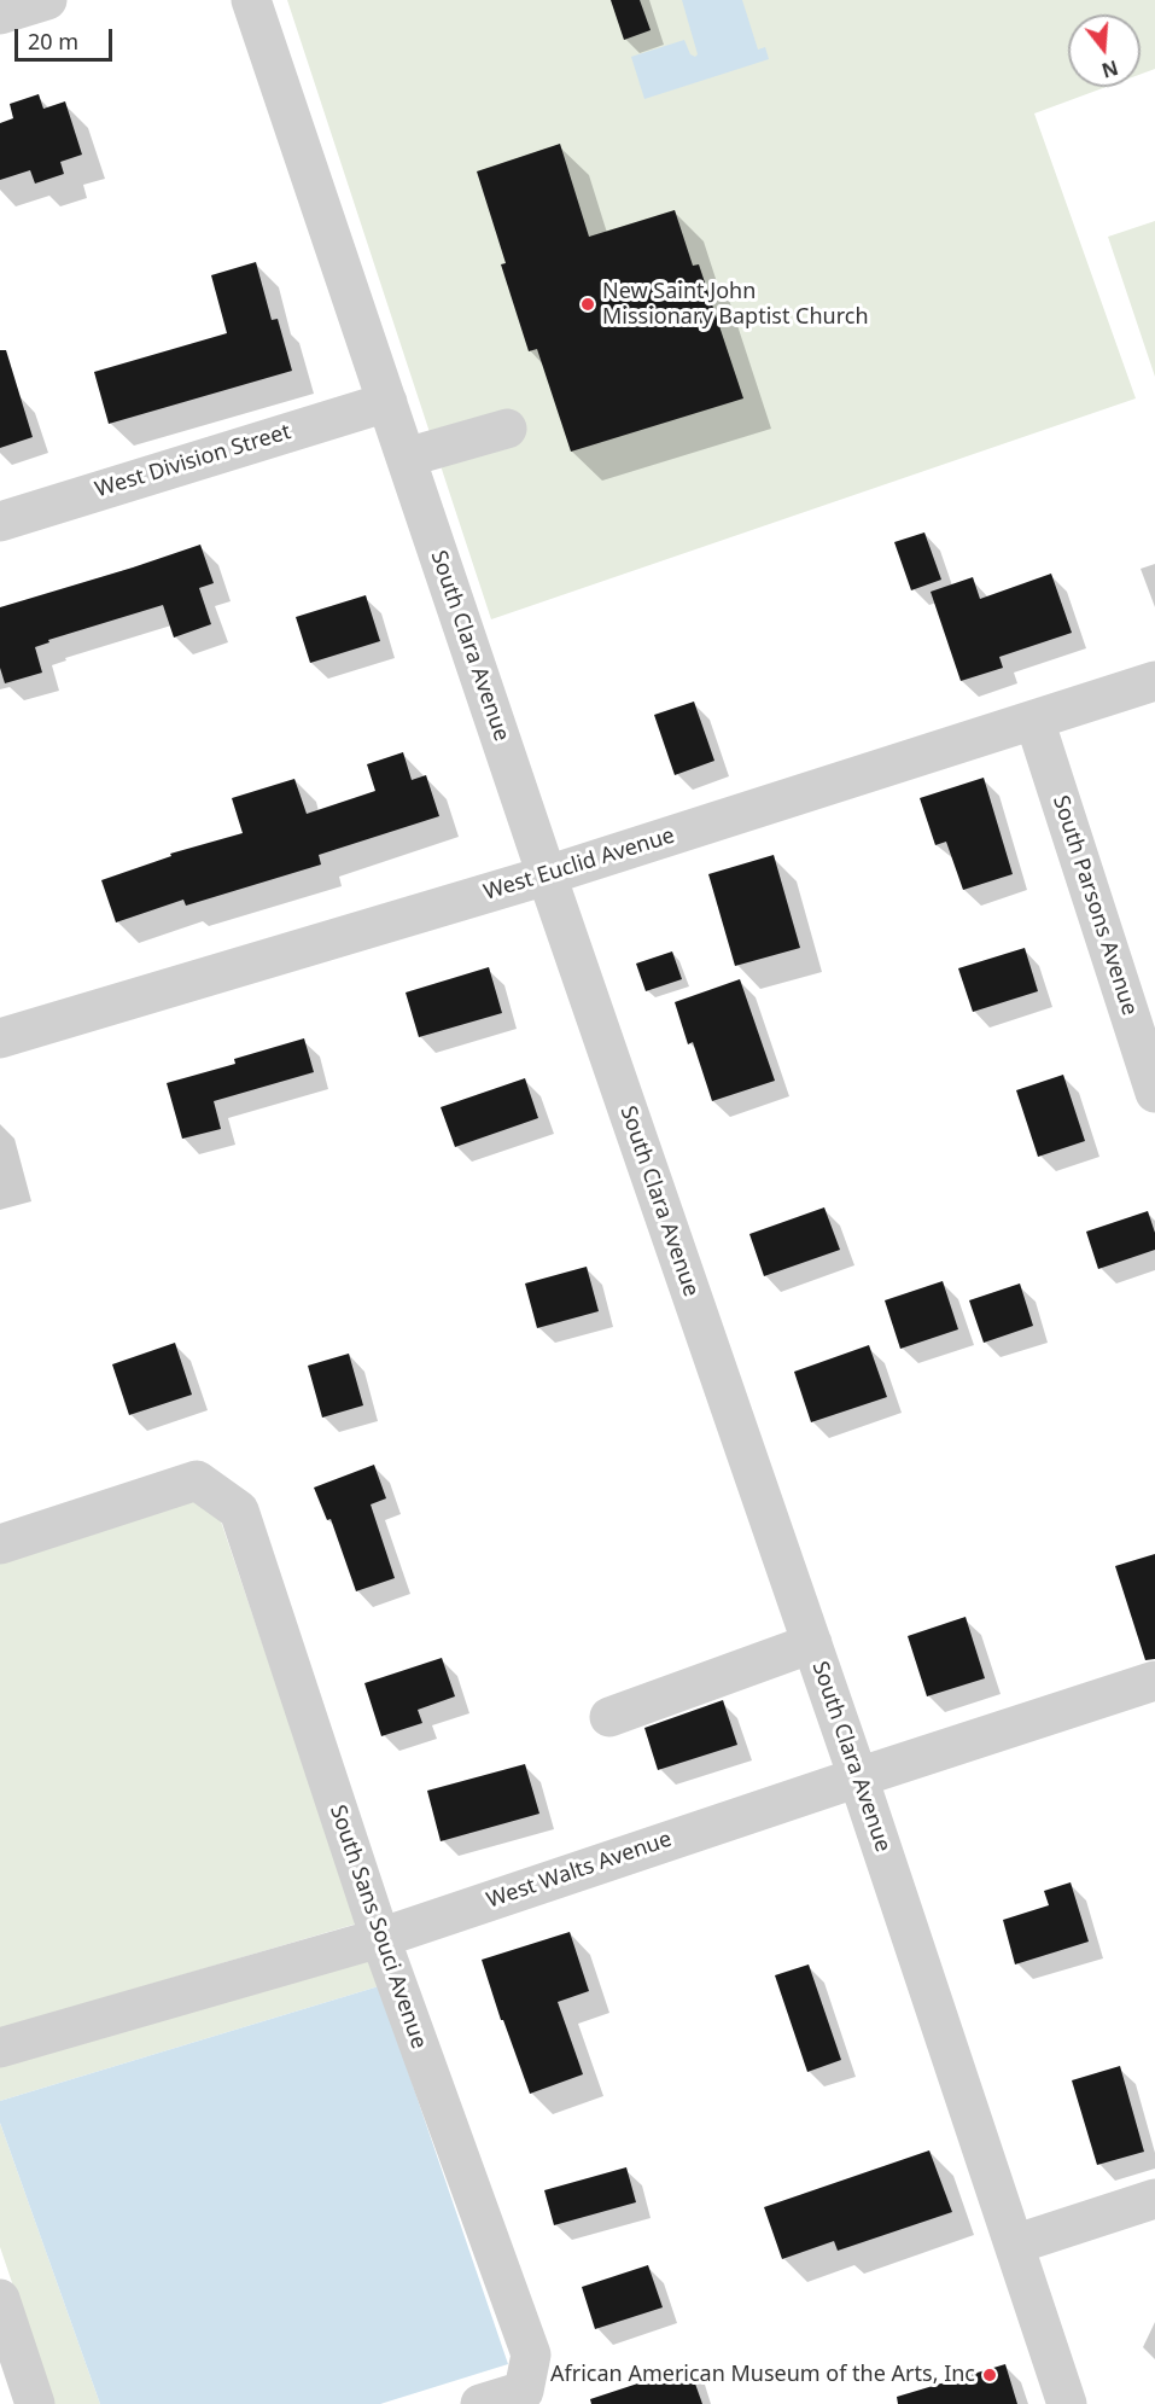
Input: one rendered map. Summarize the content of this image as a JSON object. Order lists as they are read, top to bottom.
{
  "streets": {
    "street": [
      "West Division Street",
      "South Clara Avenue",
      "West Euclid Avenue",
      "South Parsons Avenue",
      "West Walts Avenue",
      "South Sans Souci Avenue"
    ]
  },
  "crossings": [
    ["West Division Street", "South Clara Avenue"],
    ["South Clara Avenue", "West Euclid Avenue"],
    ["South Clara Avenue", "West Walts Avenue"],
    ["West Euclid Avenue", "South Parsons Avenue"],
    ["West Walts Avenue", "South Sans Souci Avenue"]
  ],
  "places": ["New Saint John Missionary Baptist Church", "African American Museum of the Arts, Inc"],
  "scale_bar": "20 m",
  "north": "bottom"
}
